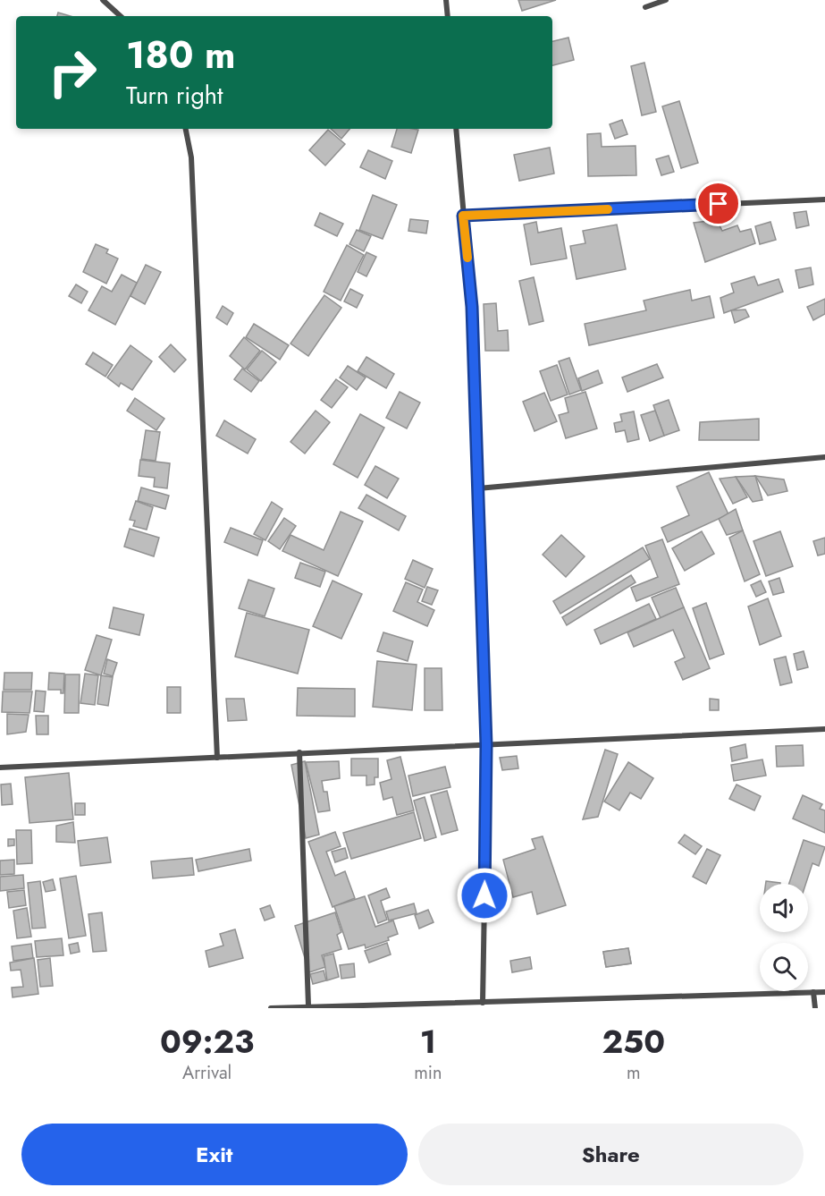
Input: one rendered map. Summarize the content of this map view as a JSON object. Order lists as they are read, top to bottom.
{
  "page": {
    "turn": ["180 m", "Turn right"],
    "eta": [
      "09:23",
      "Arrival",
      "1",
      "min",
      "250",
      "m"
    ],
    "buttons": ["Exit", "Share"]
  }
}
